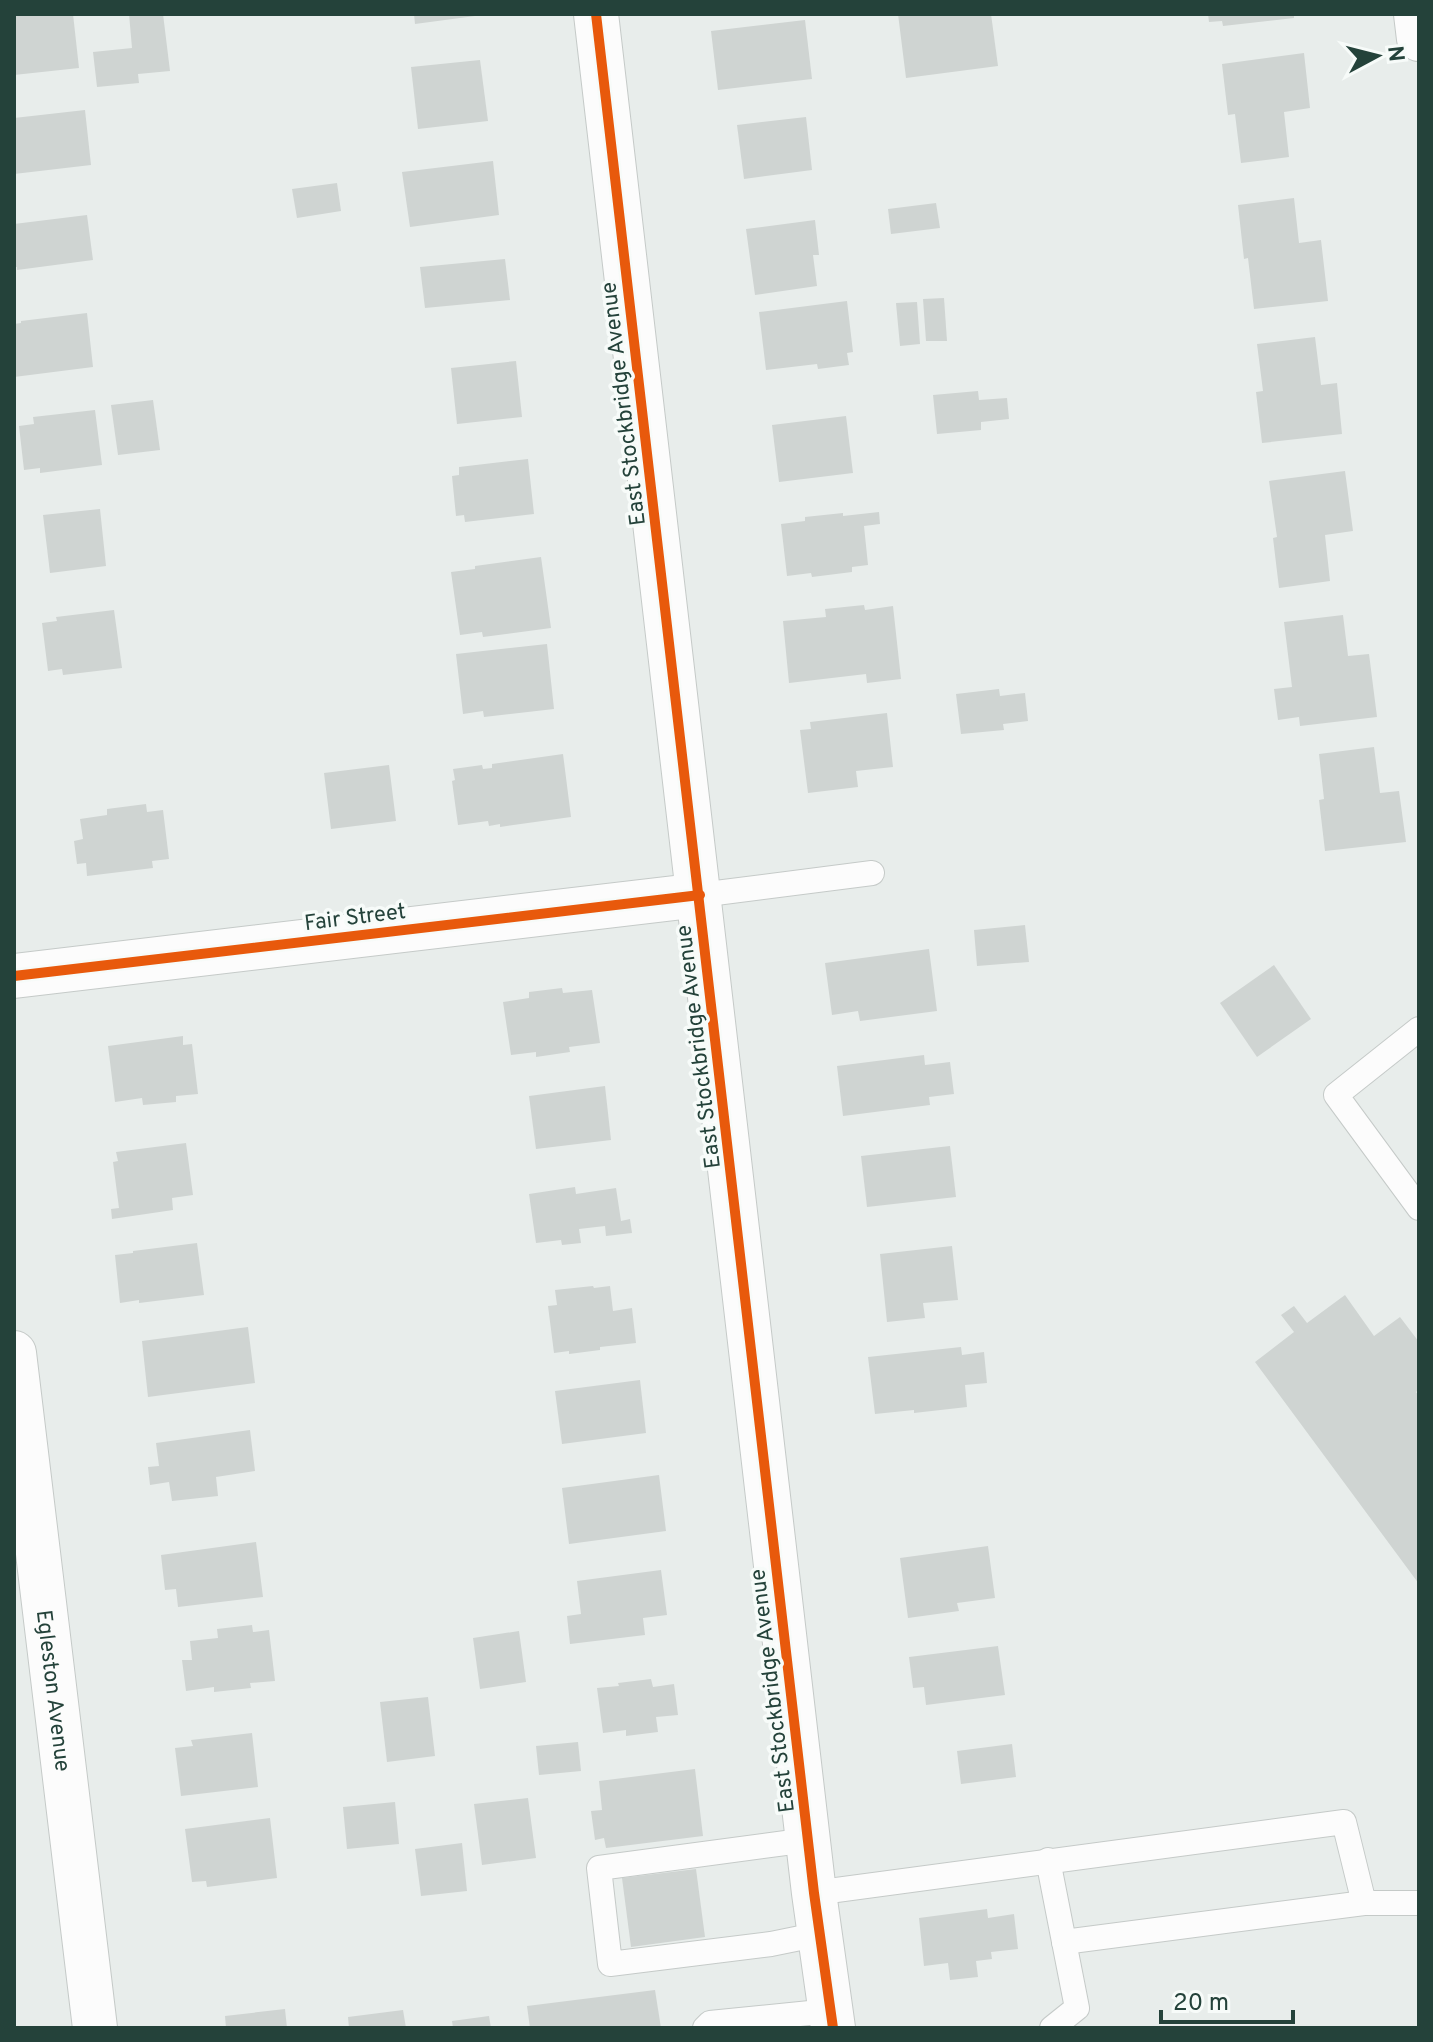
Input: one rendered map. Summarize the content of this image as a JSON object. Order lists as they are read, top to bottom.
{
  "streets": {
    "street": ["East Stockbridge Avenue", "Fair Street", "Egleston Avenue"]
  },
  "crossings": [
    ["East Stockbridge Avenue", "Fair Street"]
  ],
  "scale_bar": "20 m",
  "north": "right"
}
